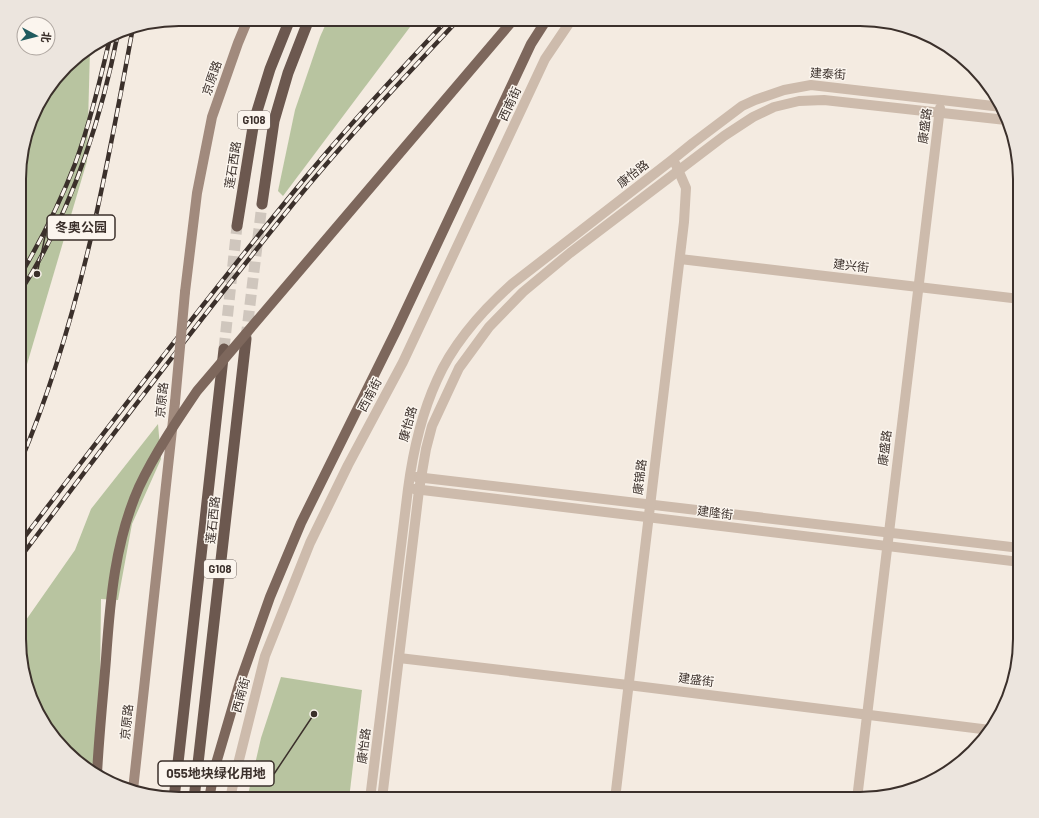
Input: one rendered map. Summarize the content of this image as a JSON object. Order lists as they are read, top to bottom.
{
  "streets": {
    "highway": ["G108", "莲石西路"],
    "main road": ["京原路"],
    "street": [
      "建泰街",
      "西南街",
      "康盛路",
      "康怡路",
      "建兴街",
      "康锦路",
      "建隆街",
      "建盛街"
    ]
  },
  "crossings": [
    ["建泰街", "康盛路"],
    ["建泰街", "康怡路"],
    ["建泰街", "康锦路"],
    ["康盛路", "建兴街"],
    ["康盛路", "建隆街"],
    ["康盛路", "建盛街"],
    ["康怡路", "康锦路"],
    ["康怡路", "建隆街"],
    ["康怡路", "建盛街"],
    ["建兴街", "康锦路"],
    ["康锦路", "建隆街"],
    ["康锦路", "建盛街"]
  ],
  "places": ["冬奥公园", "055地块绿化用地"],
  "north": "right"
}
